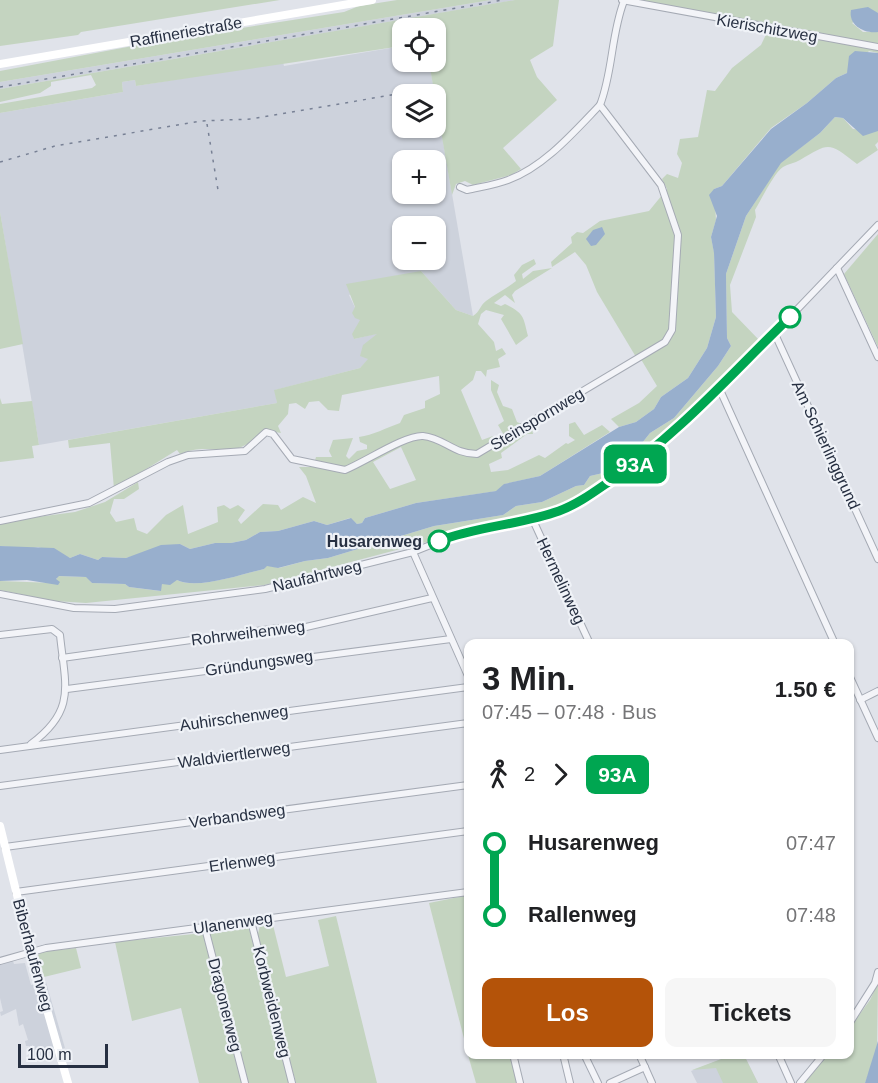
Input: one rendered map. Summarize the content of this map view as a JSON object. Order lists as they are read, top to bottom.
{
  "streets": {
    "main road": ["Raffineriestraße", "Biberhaufenweg"],
    "street": [
      "Kierischitzweg",
      "Steinspornweg",
      "Am Schierlinggrund",
      "Naufahrtweg",
      "Hermelinweg",
      "Rohrweihenweg",
      "Gründungsweg",
      "Auhirschenweg",
      "Waldviertlerweg",
      "Verbandsweg",
      "Erlenweg",
      "Ulanenweg",
      "Korbweidenweg",
      "Dragonerweg"
    ]
  },
  "crossings": [
    ["Am Schierlinggrund", "Naufahrtweg"],
    ["Naufahrtweg", "Hermelinweg"],
    ["Verbandsweg", "Biberhaufenweg"],
    ["Erlenweg", "Biberhaufenweg"],
    ["Ulanenweg", "Biberhaufenweg"],
    ["Ulanenweg", "Korbweidenweg"],
    ["Ulanenweg", "Dragonerweg"]
  ],
  "places": ["Husarenweg"],
  "lines": ["bus line 93A"],
  "scale_bar": "100 m",
  "page": {
    "on_map": "93A",
    "map_buttons": ["+", "−"],
    "heading": ["3 Min.", "07:45 – 07:48 · Bus", "1.50 €"],
    "legs": ["2", "93A"],
    "list": [
      {
        "name": "Husarenweg",
        "value": "07:47"
      },
      {
        "name": "Rallenweg",
        "value": "07:48"
      }
    ],
    "buttons": ["Los", "Tickets"],
    "scale": "100 m"
  }
}
